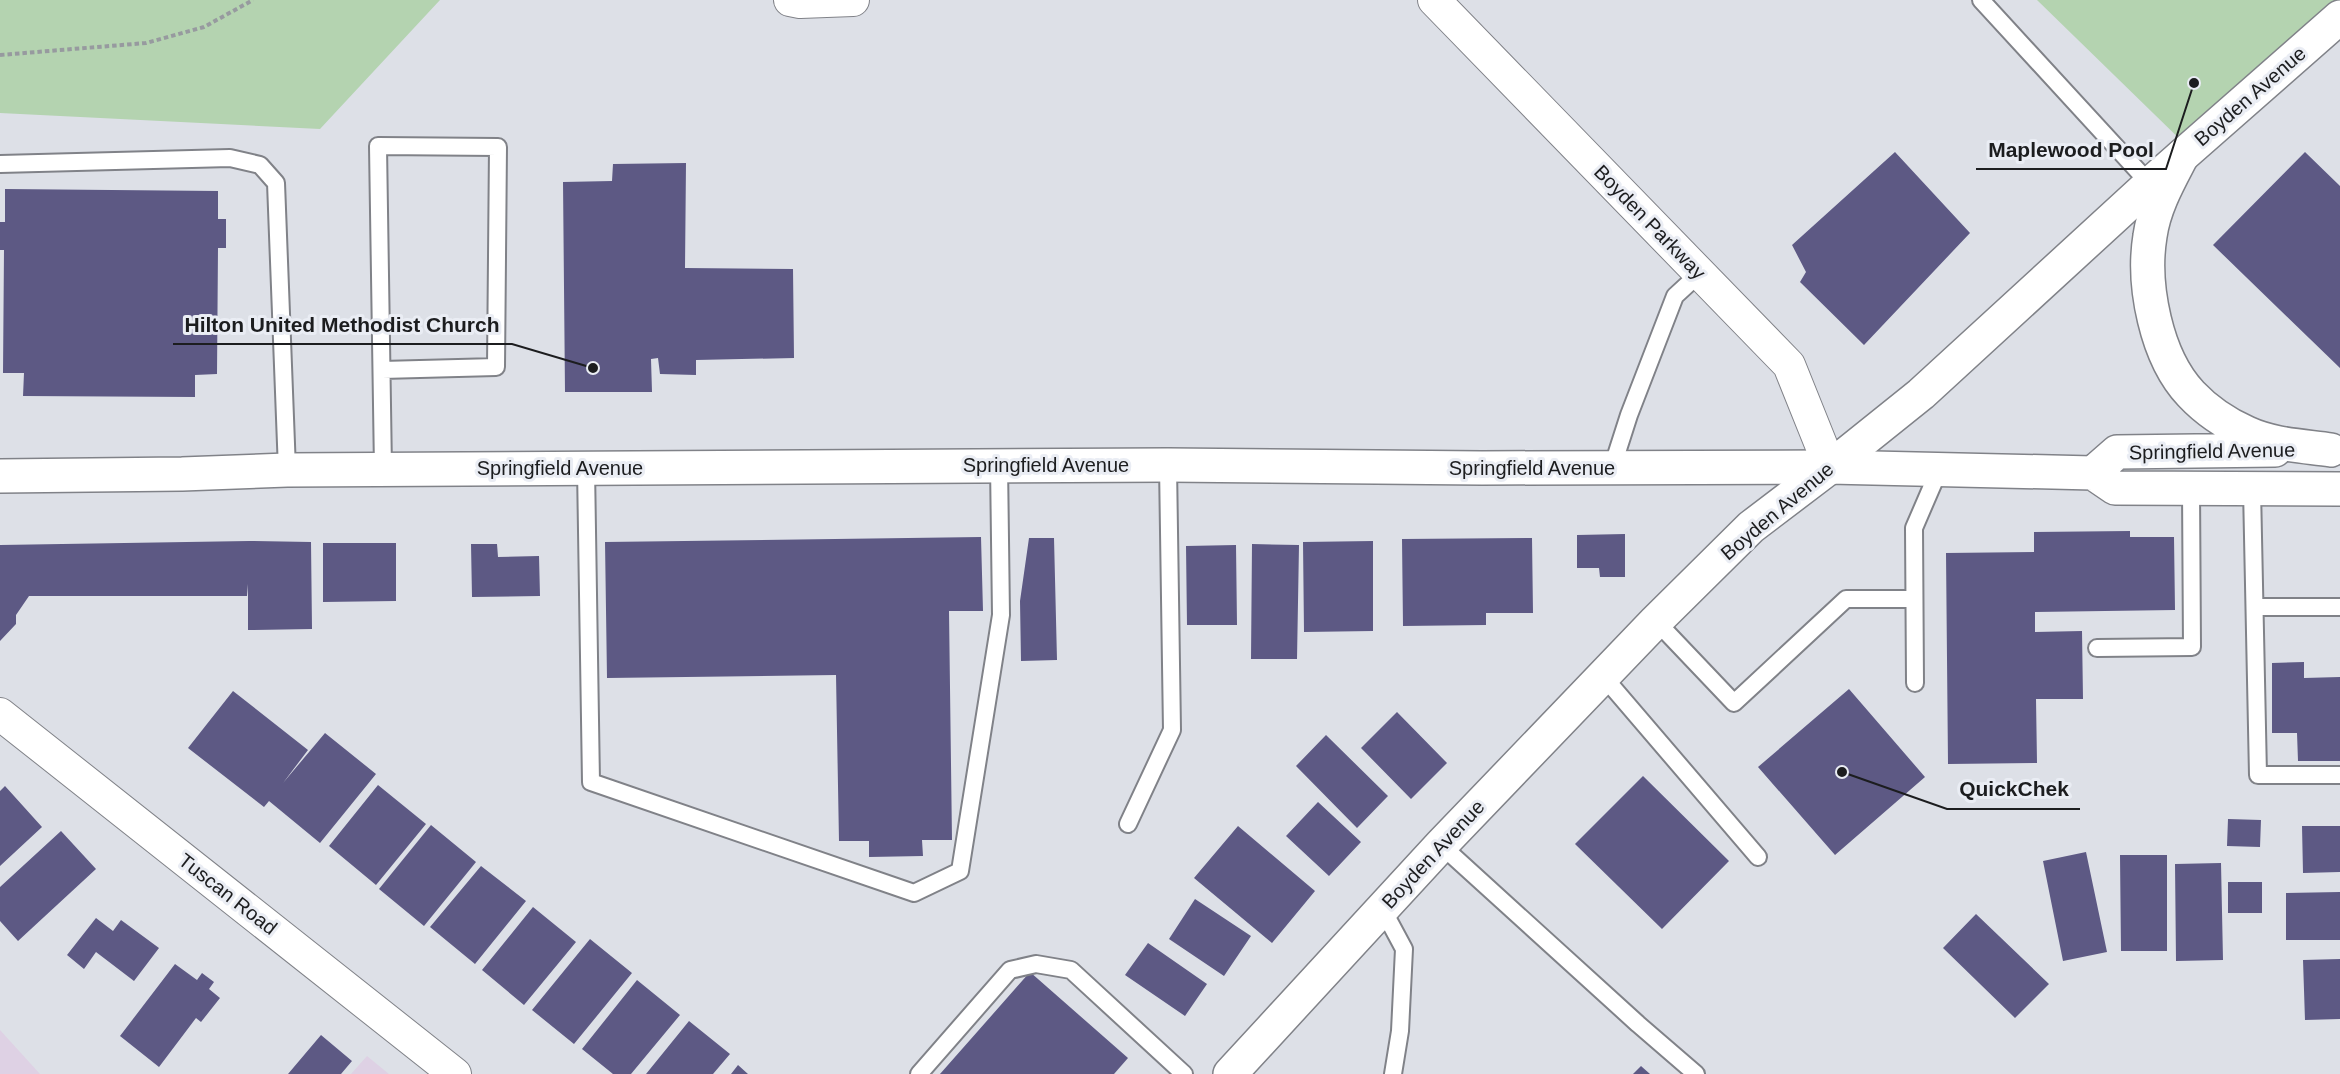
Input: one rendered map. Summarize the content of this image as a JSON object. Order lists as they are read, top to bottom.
{
  "streets": {
    "main road": ["Boyden Avenue", "Springfield Avenue"],
    "street": ["Boyden Parkway", "Tuscan Road"]
  },
  "crossings": [
    ["Boyden Avenue", "Boyden Parkway"],
    ["Boyden Avenue", "Springfield Avenue"],
    ["Boyden Parkway", "Springfield Avenue"]
  ],
  "places": ["Maplewood Pool", "Hilton United Methodist Church", "QuickChek"]
}
